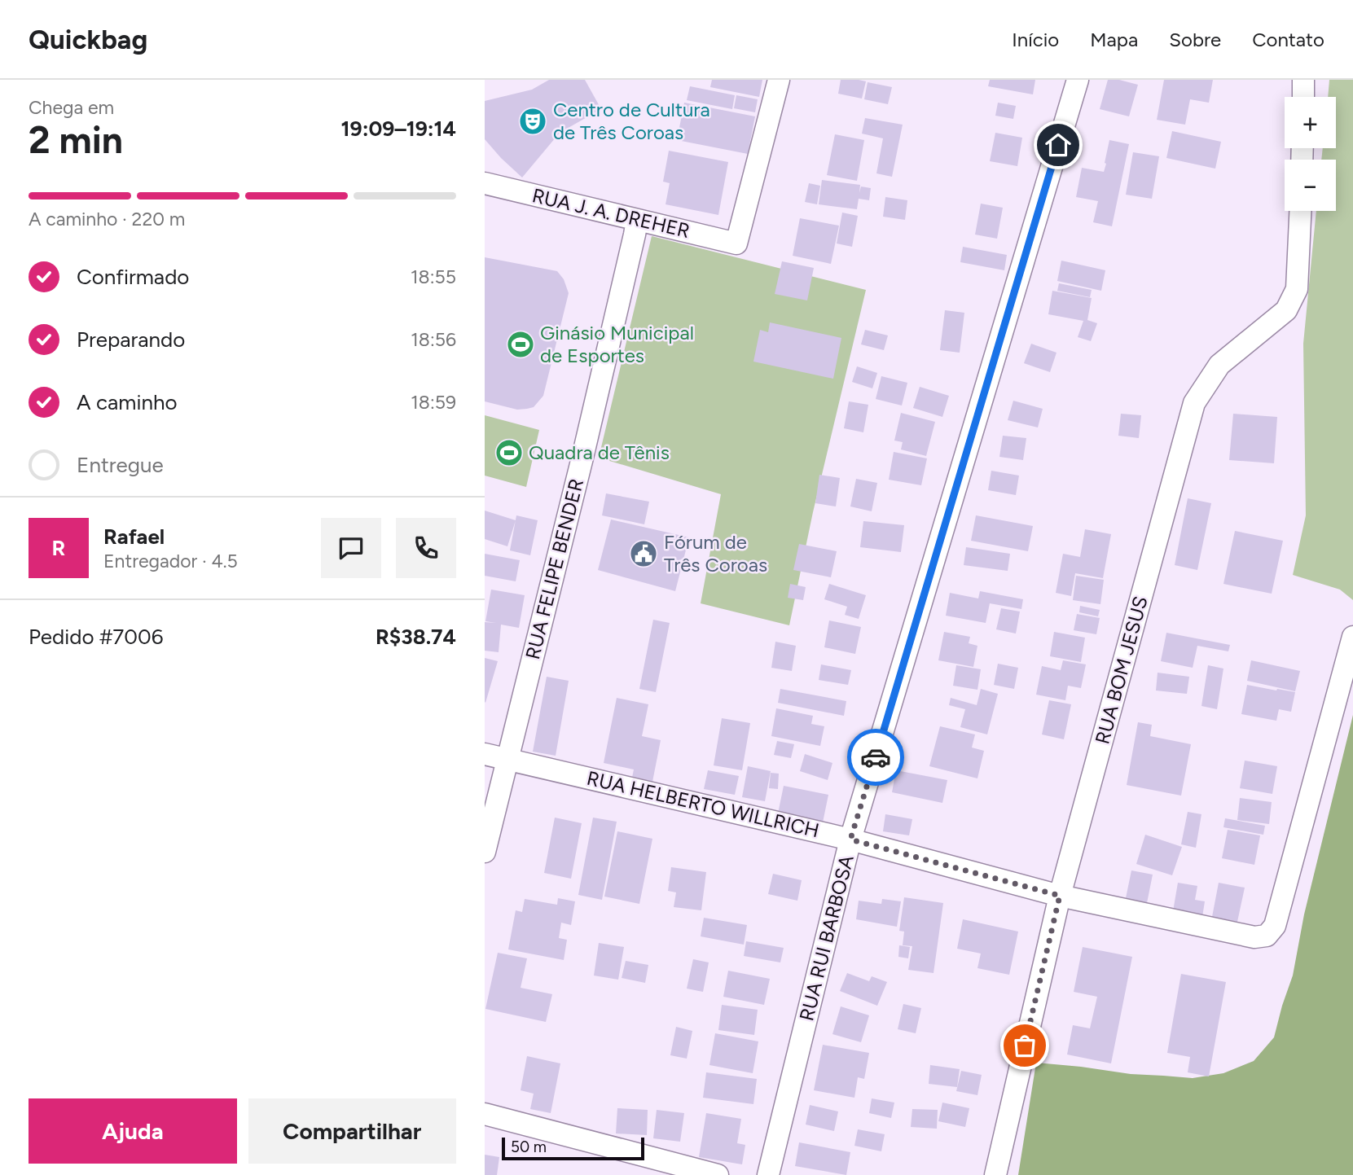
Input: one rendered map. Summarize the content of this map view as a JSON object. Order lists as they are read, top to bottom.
{
  "streets": {
    "street": [
      "RUA J. A. DREHER",
      "RUA FELIPE BENDER",
      "RUA BOM JESUS",
      "RUA HELBERTO WILLRICH",
      "RUA RUI BARBOSA"
    ]
  },
  "crossings": [
    ["RUA J. A. DREHER", "RUA FELIPE BENDER"],
    ["RUA FELIPE BENDER", "RUA HELBERTO WILLRICH"],
    ["RUA BOM JESUS", "RUA HELBERTO WILLRICH"],
    ["RUA HELBERTO WILLRICH", "RUA RUI BARBOSA"]
  ],
  "places": {
    "theatre": ["Centro de Cultura de Três Coroas"],
    "sports": ["Ginásio Municipal de Esportes", "Quadra de Tênis"],
    "public building": ["Fórum de Três Coroas"]
  },
  "scale_bar": "50 m",
  "page": {
    "header": "Quickbag",
    "nav": [
      "Início",
      "Mapa",
      "Sobre",
      "Contato"
    ],
    "heading": ["2 min", "Chega em", "19:09–19:14"],
    "panel": [
      "Rafael",
      "Entregador · 4.5",
      "Pedido #7006",
      "R$38.74"
    ],
    "map_buttons": ["+", "−"],
    "bar": "A caminho · 220 m",
    "list": [
      ["Confirmado", "18:55"],
      ["Preparando", "18:56"],
      ["A caminho", "18:59"],
      "Entregue"
    ],
    "round": "R",
    "buttons": ["Ajuda", "Compartilhar"],
    "scale": "50 m"
  }
}
